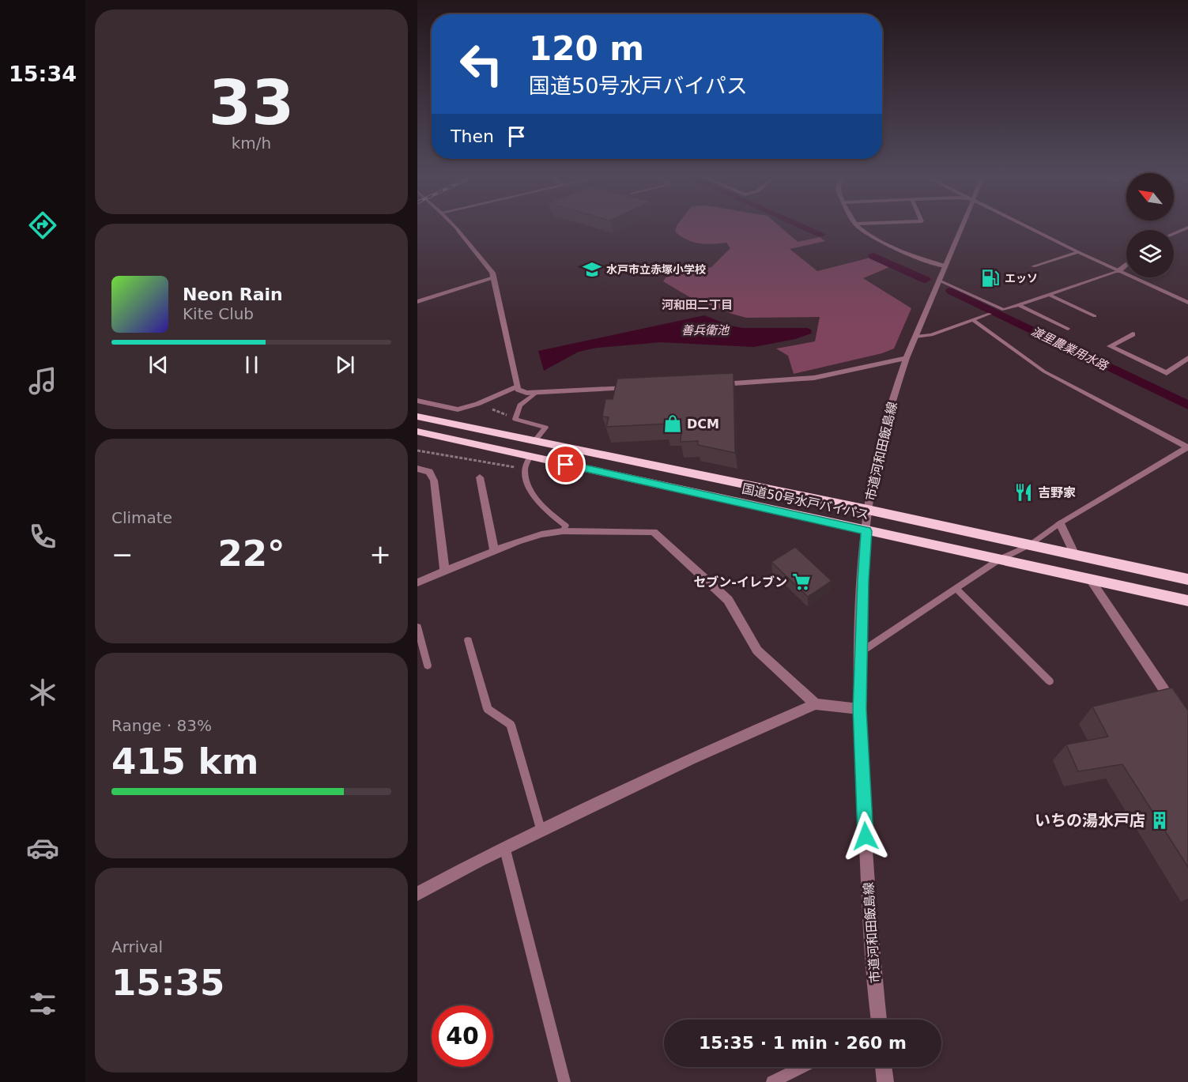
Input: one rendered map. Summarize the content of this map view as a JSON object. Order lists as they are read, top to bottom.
{
  "streets": {
    "highway": ["国道50号水戸バイパス"],
    "street": ["市道河和田飯島線"]
  },
  "crossings": [
    ["市道河和田飯島線", "国道50号水戸バイパス"]
  ],
  "districts": ["河和田二丁目"],
  "water": ["善兵衛池", "渡里農業用水路"],
  "places": {
    "school or university": ["水戸市立赤塚小学校"],
    "fuel station": ["エッソ"],
    "shop": ["DCM"],
    "restaurant": ["吉野家"],
    "supermarket": ["セブン-イレブン"],
    "building": ["いちの湯水戸店"]
  },
  "north": "top left",
  "page": {
    "tabs": "15:34",
    "tile": [
      ["33", "km/h"],
      "Climate",
      ["Range · 83%", "415 km"],
      ["Arrival", "15:35"]
    ],
    "turn": ["120 m", "国道50号水戸バイパス"],
    "then": "Then",
    "song": ["Neon Rain", "Kite Club"],
    "heat": ["−", "22°", "+"],
    "limit": "40",
    "trip": "15:35 · 1 min · 260 m"
  }
}
